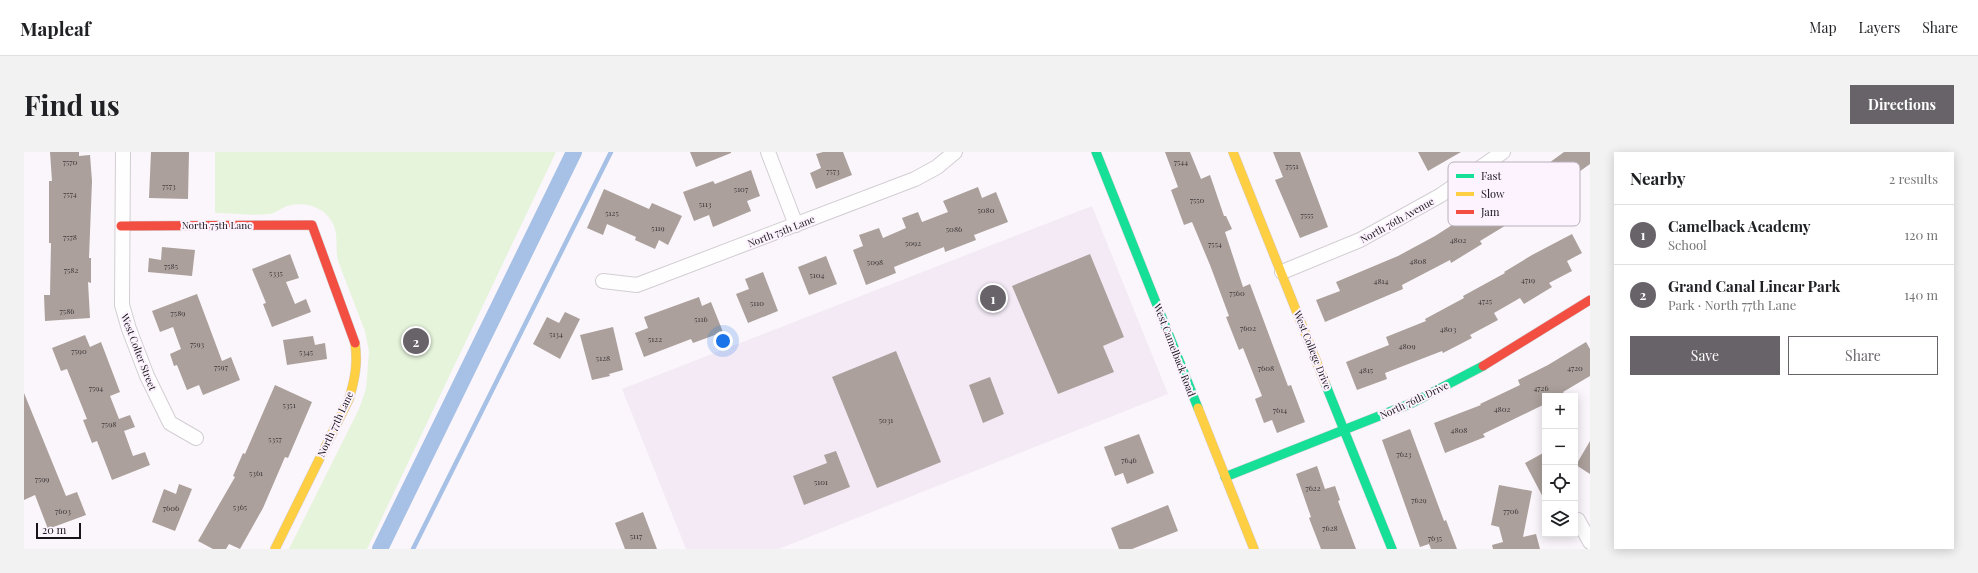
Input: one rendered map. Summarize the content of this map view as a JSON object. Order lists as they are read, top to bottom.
{
  "streets": {
    "street": [
      "North 76th Avenue",
      "North 75th Lane",
      "West Camelback Road",
      "West College Drive",
      "West Colter Street",
      "North 76th Drive",
      "North 77th Lane"
    ]
  },
  "crossings": [
    ["North 76th Avenue", "West College Drive"],
    ["North 75th Lane", "West Colter Street"],
    ["North 75th Lane", "North 77th Lane"],
    ["West Camelback Road", "North 76th Drive"],
    ["West College Drive", "North 76th Drive"]
  ],
  "house_numbers": [
    "7570",
    "7544",
    "7551",
    "7573",
    "7573",
    "5107",
    "7574",
    "7550",
    "5113",
    "5080",
    "5125",
    "7555",
    "5119",
    "5086",
    "7578",
    "4802",
    "5092",
    "7554",
    "4808",
    "5098",
    "7585",
    "7582",
    "5335",
    "5104",
    "4719",
    "4814",
    "7560",
    "4725",
    "5110",
    "7586",
    "7589",
    "5116",
    "7602",
    "4803",
    "5134",
    "5122",
    "7593",
    "4809",
    "7590",
    "5345",
    "5128",
    "7597",
    "7608",
    "4720",
    "4815",
    "7594",
    "4726",
    "5351",
    "4802",
    "7614",
    "5031",
    "7598",
    "4808",
    "5357",
    "7623",
    "7646",
    "5361",
    "7599",
    "5101",
    "7622",
    "7629",
    "5365",
    "7606",
    "7603",
    "7706",
    "7628",
    "5117",
    "7635"
  ],
  "legend": ["Fast", "Slow", "Jam"],
  "scale_bar": "20 m",
  "page": {
    "header": "Mapleaf",
    "nav": ["Map", "Layers", "Share"],
    "buttons": [
      "Directions",
      ["Save", "Share"]
    ],
    "title": "Find us",
    "heading": ["Nearby", "2 results"],
    "list": [
      {
        "mark": "1",
        "name": "Camelback Academy",
        "note": "School",
        "value": "120 m"
      },
      {
        "mark": "2",
        "name": "Grand Canal Linear Park",
        "note": "Park · North 77th Lane",
        "value": "140 m"
      }
    ],
    "pins": ["1", "2"],
    "map_buttons": ["+", "−"],
    "scale": "20 m"
  }
}
